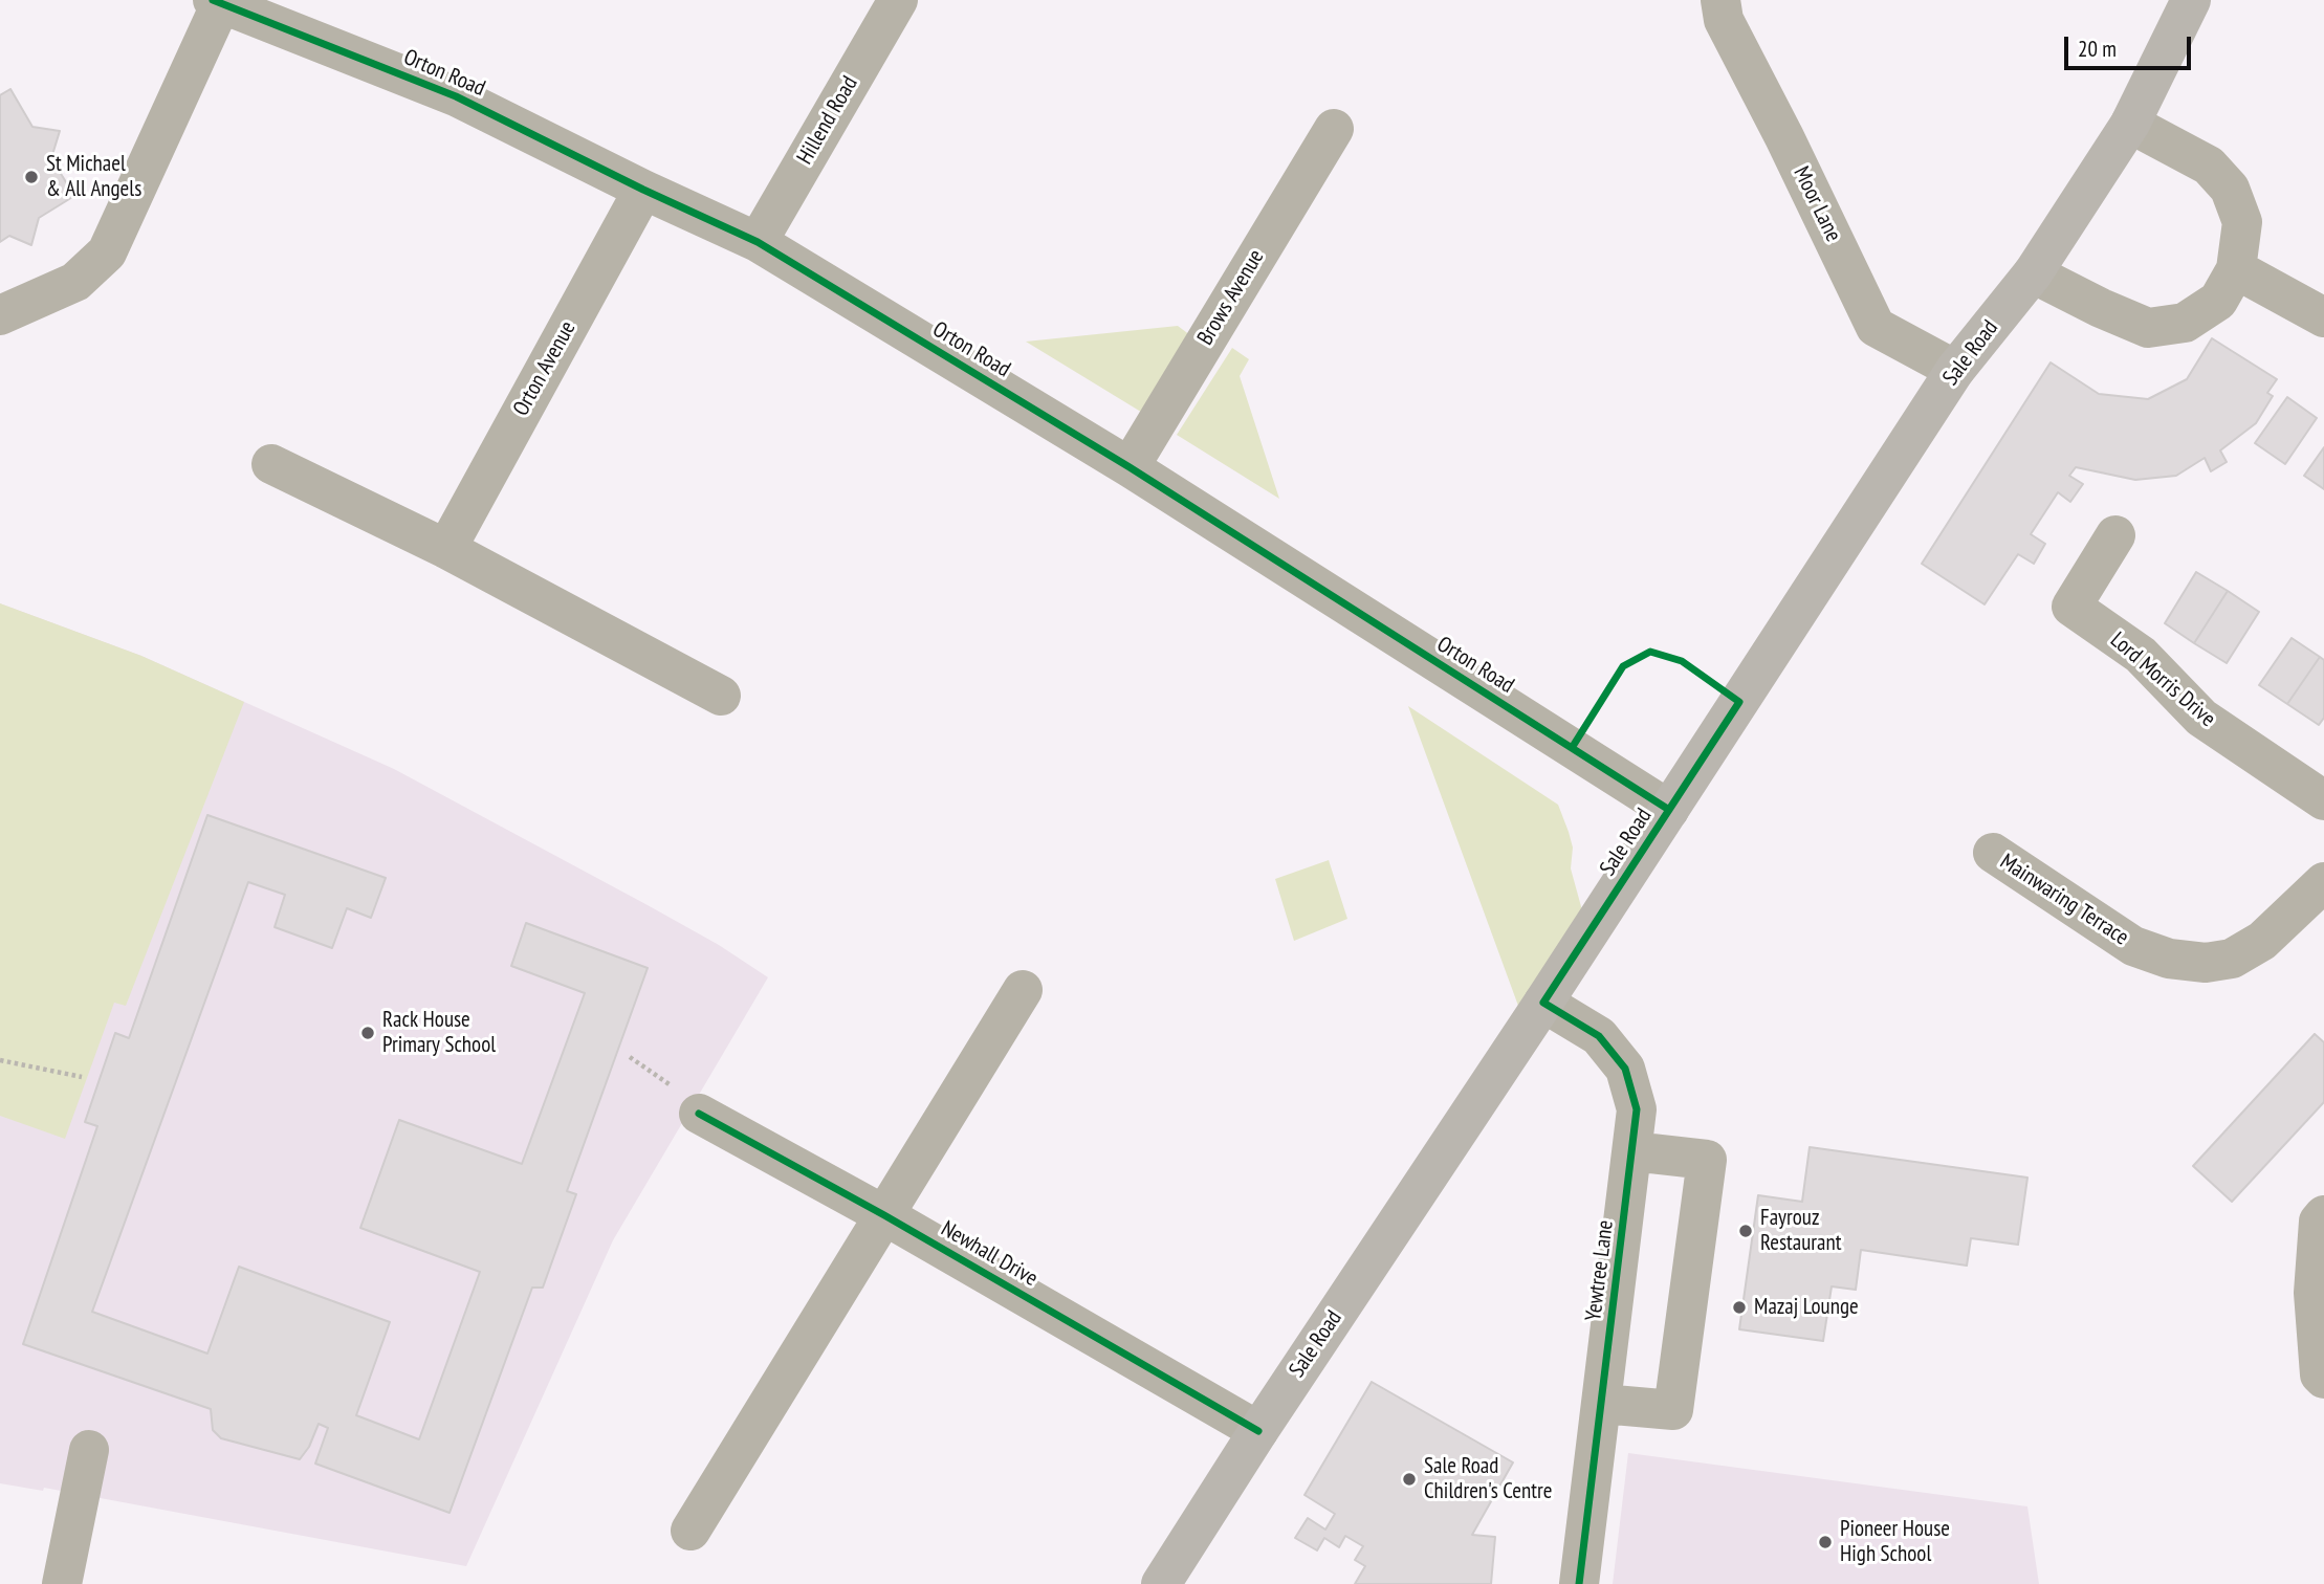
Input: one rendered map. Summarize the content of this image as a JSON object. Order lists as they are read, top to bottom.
{
  "streets": {
    "main road": ["Sale Road"],
    "street": [
      "Orton Road",
      "Hillend Road",
      "Moor Lane",
      "Brows Avenue",
      "Orton Avenue",
      "Lord Morris Drive",
      "Mainwaring Terrace",
      "Newhall Drive",
      "Yewtree Lane"
    ]
  },
  "crossings": [
    ["Orton Road", "Hillend Road"],
    ["Orton Road", "Brows Avenue"],
    ["Orton Road", "Sale Road"],
    ["Orton Road", "Orton Avenue"],
    ["Moor Lane", "Sale Road"],
    ["Sale Road", "Newhall Drive"],
    ["Sale Road", "Yewtree Lane"]
  ],
  "places": [
    "St Michael & All Angels",
    "Rack House Primary School",
    "Fayrouz Restaurant",
    "Mazaj Lounge",
    "Sale Road Children's Centre",
    "Pioneer House High School"
  ],
  "scale_bar": "20 m"
}
